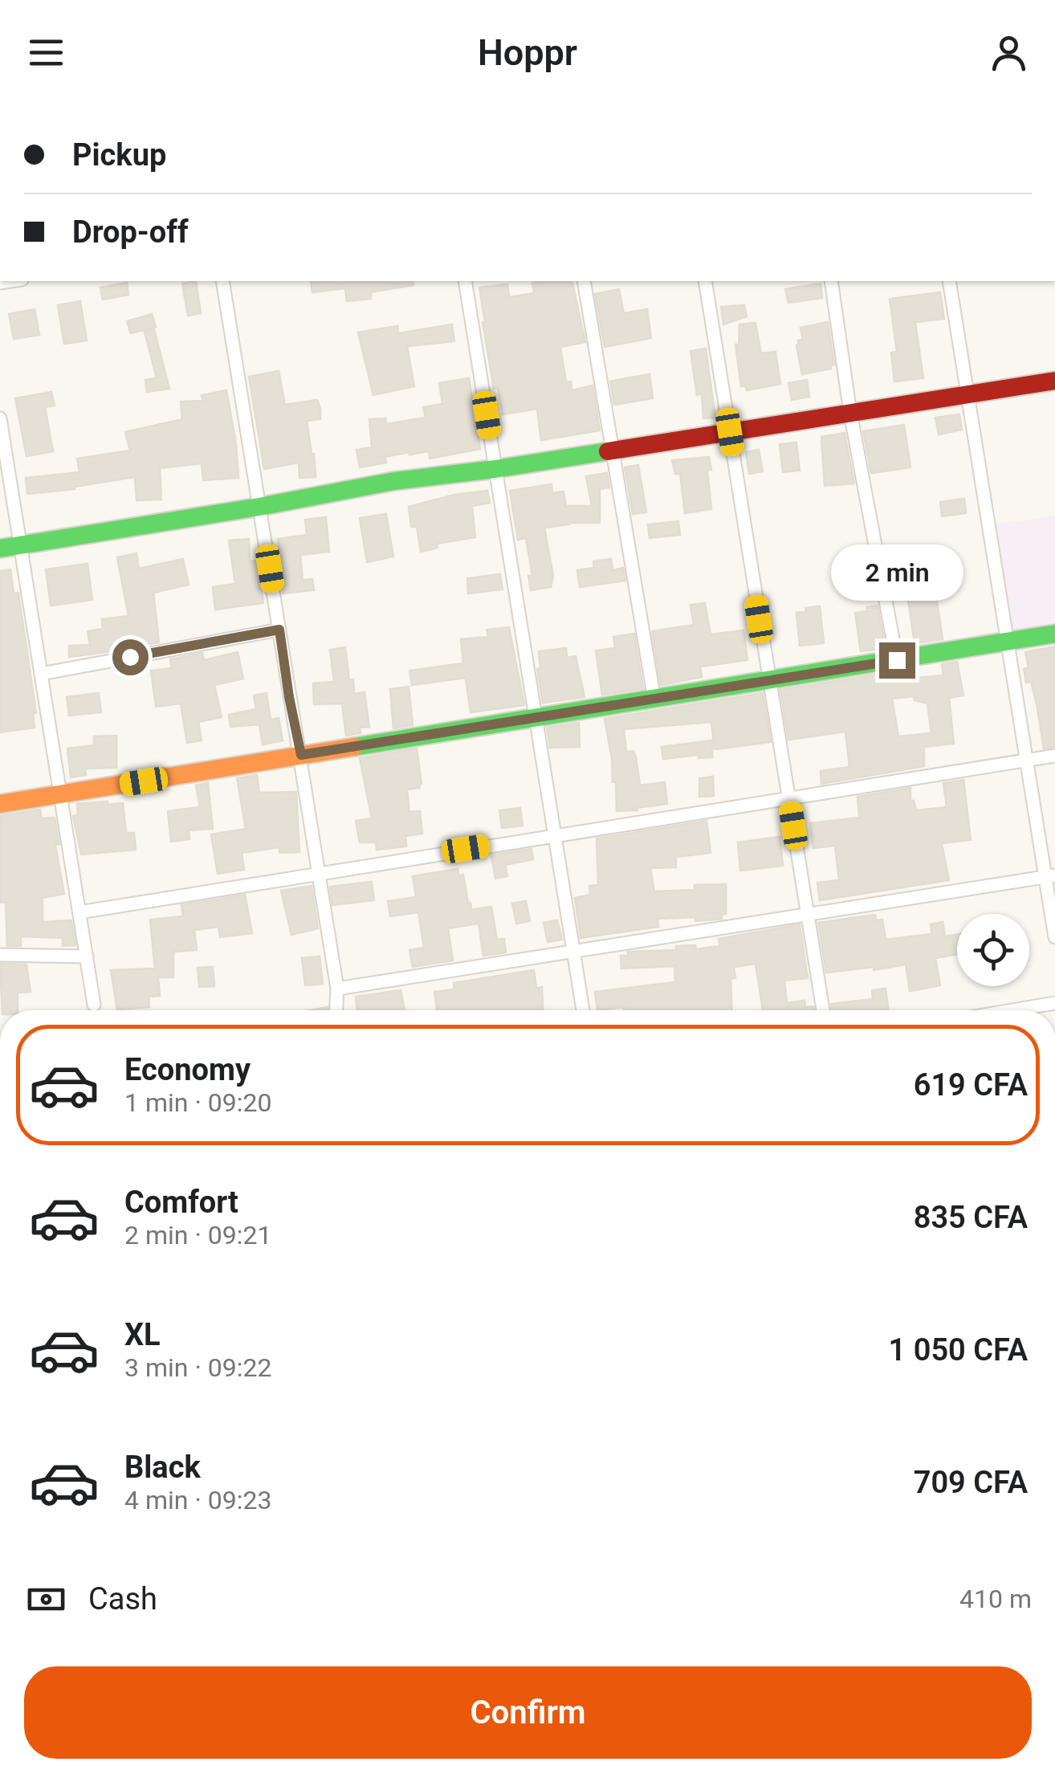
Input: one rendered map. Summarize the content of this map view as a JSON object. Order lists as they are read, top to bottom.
{
  "page": {
    "header": "Hoppr",
    "banner": ["Pickup", "Drop-off"],
    "bubble": "2 min",
    "list": [
      {
        "name": "Economy",
        "note": "1 min · 09:20",
        "value": "619 CFA"
      },
      {
        "name": "Comfort",
        "note": "2 min · 09:21",
        "value": "835 CFA"
      },
      {
        "name": "XL",
        "note": "3 min · 09:22",
        "value": "1 050 CFA"
      },
      {
        "name": "Black",
        "note": "4 min · 09:23",
        "value": "709 CFA"
      }
    ],
    "pay": ["Cash", "410 m"],
    "buttons": "Confirm"
  }
}
